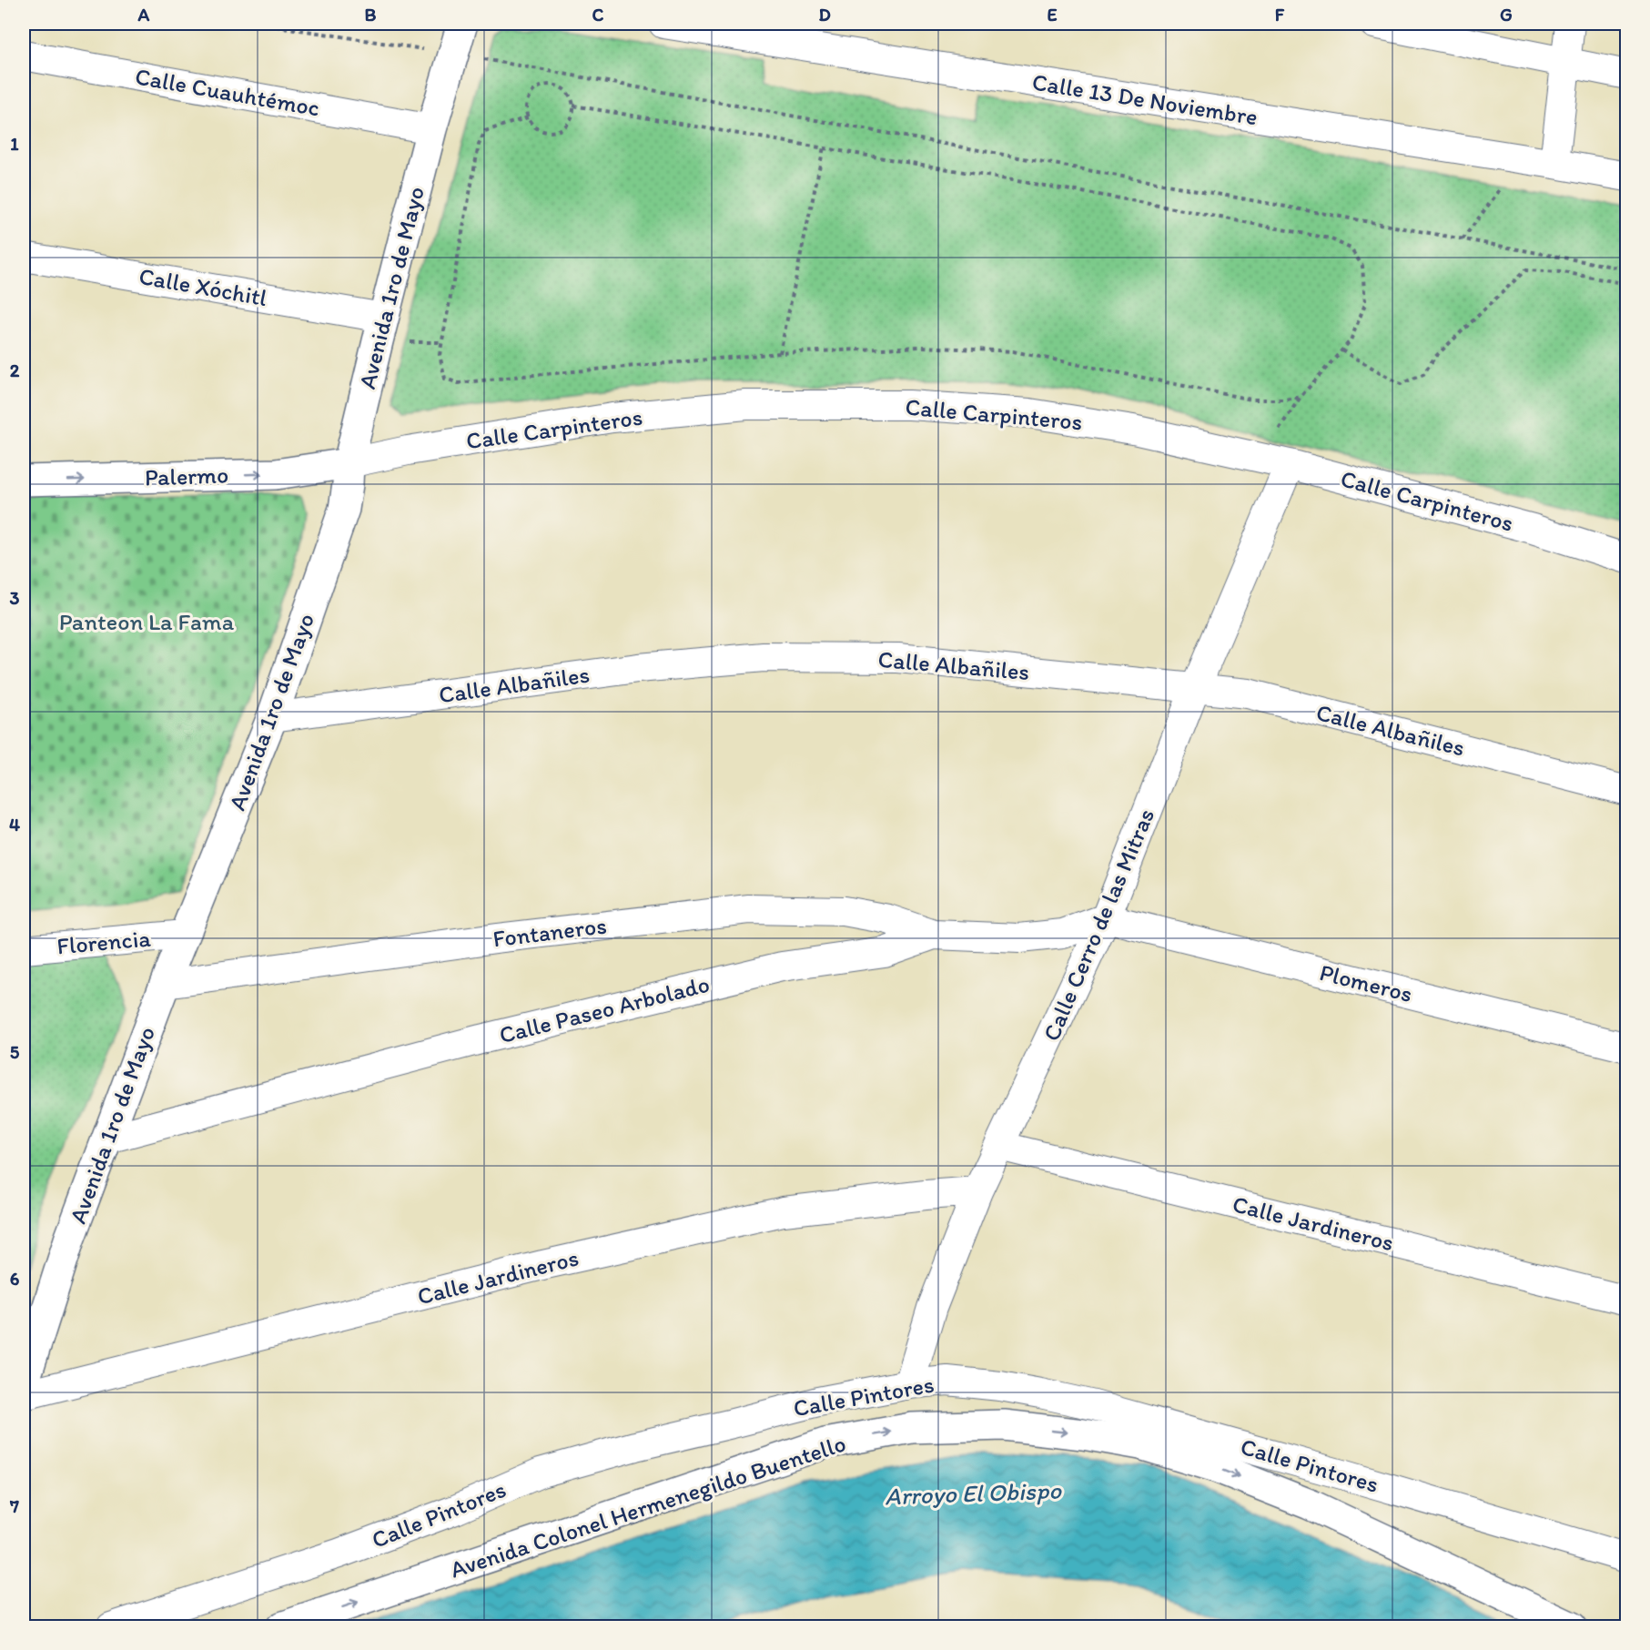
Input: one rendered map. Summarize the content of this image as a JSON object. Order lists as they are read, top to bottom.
{
  "streets": {
    "street": [
      "Calle Cuauhtémoc",
      "Calle 13 De Noviembre",
      "Calle Xóchitl",
      "Avenida 1ro de Mayo",
      "Calle Carpinteros",
      "Palermo",
      "Calle Albañiles",
      "Calle Cerro de las Mitras",
      "Fontaneros",
      "Florencia",
      "Plomeros",
      "Calle Paseo Arbolado",
      "Calle Jardineros",
      "Calle Pintores",
      "Avenida Colonel Hermenegildo Buentello"
    ]
  },
  "crossings": [
    ["Calle Cuauhtémoc", "Avenida 1ro de Mayo"],
    ["Calle Xóchitl", "Avenida 1ro de Mayo"],
    ["Avenida 1ro de Mayo", "Calle Carpinteros"],
    ["Avenida 1ro de Mayo", "Palermo"],
    ["Avenida 1ro de Mayo", "Calle Albañiles"],
    ["Avenida 1ro de Mayo", "Fontaneros"],
    ["Avenida 1ro de Mayo", "Florencia"],
    ["Avenida 1ro de Mayo", "Calle Paseo Arbolado"],
    ["Calle Carpinteros", "Palermo"],
    ["Calle Carpinteros", "Calle Cerro de las Mitras"],
    ["Calle Albañiles", "Calle Cerro de las Mitras"],
    ["Calle Cerro de las Mitras", "Plomeros"],
    ["Calle Cerro de las Mitras", "Calle Paseo Arbolado"],
    ["Calle Cerro de las Mitras", "Calle Jardineros"],
    ["Calle Cerro de las Mitras", "Calle Pintores"],
    ["Fontaneros", "Calle Paseo Arbolado"],
    ["Plomeros", "Calle Paseo Arbolado"]
  ],
  "one_way": ["Palermo", "Avenida Colonel Hermenegildo Buentello"],
  "water": ["Arroyo El Obispo"],
  "parks": ["Panteon La Fama"],
  "grid": {
    "columns": [
      "A",
      "B",
      "C",
      "D",
      "E",
      "F",
      "G"
    ],
    "rows": [
      "1",
      "2",
      "3",
      "4",
      "5",
      "6",
      "7"
    ]
  }
}
